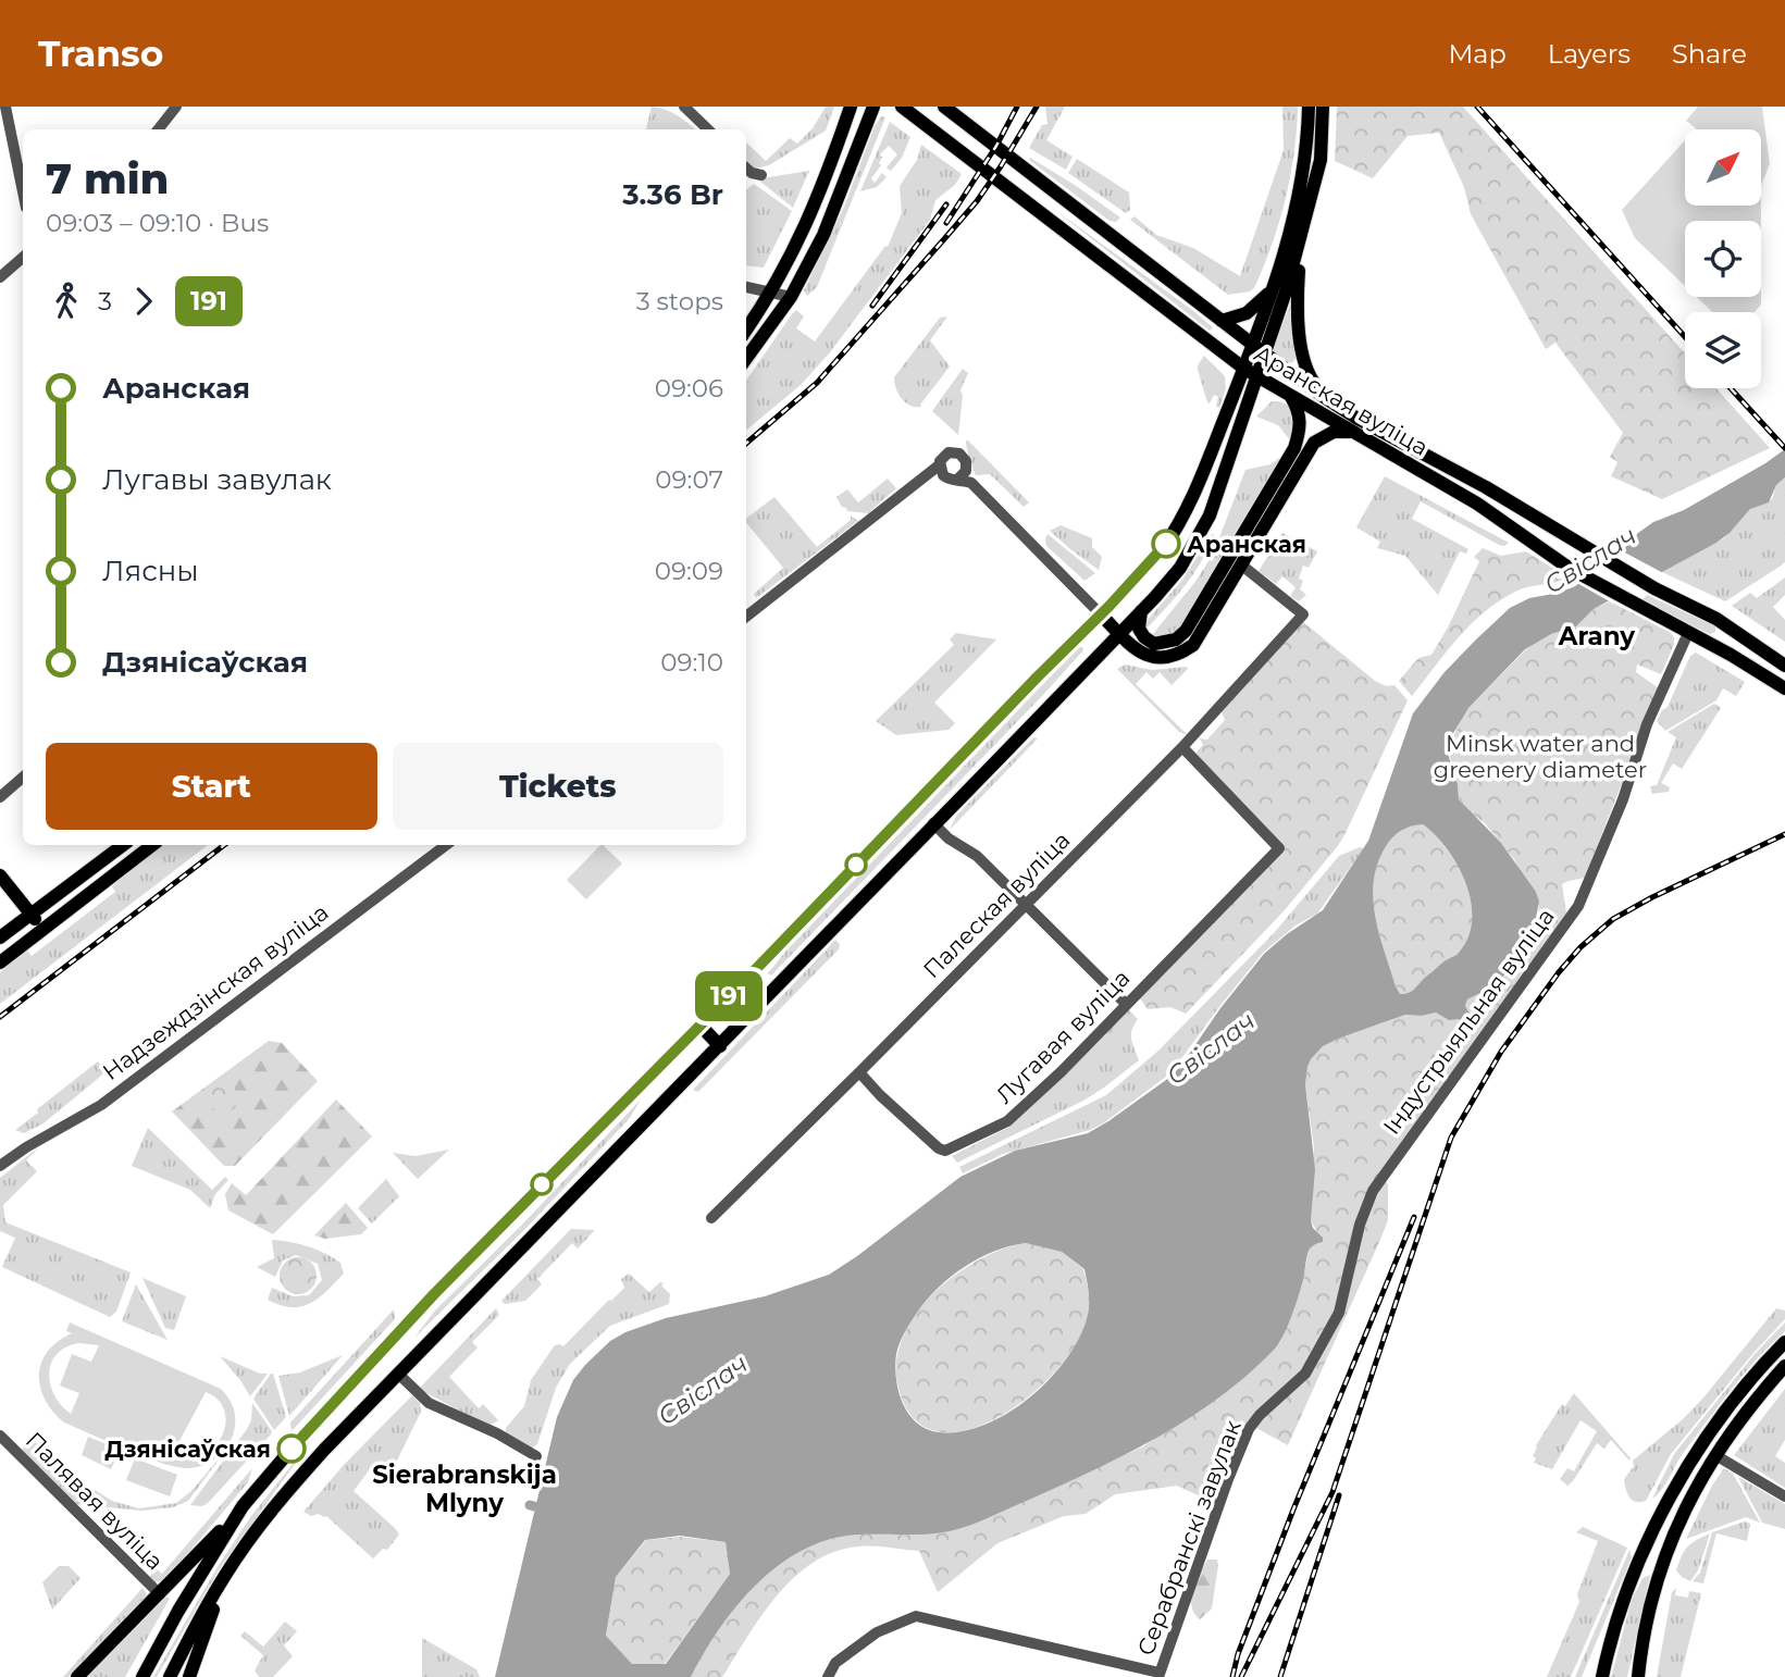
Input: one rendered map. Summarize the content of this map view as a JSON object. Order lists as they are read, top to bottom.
{
  "streets": {
    "main road": ["Аранская вуліца"],
    "street": [
      "Палеская вуліца",
      "Надзеждзінская вуліца",
      "Індустрыяльная вуліца",
      "Лугавая вуліца",
      "Палявая вуліца",
      "Серабранскі завулак"
    ]
  },
  "crossings": [
    ["Аранская вуліца", "Індустрыяльная вуліца"],
    ["Палеская вуліца", "Лугавая вуліца"],
    ["Індустрыяльная вуліца", "Серабранскі завулак"]
  ],
  "districts": ["Arany", "Sierabranskija Mlyny"],
  "water": ["Свіслач"],
  "parks": ["Minsk water and greenery diameter"],
  "places": ["Аранская", "Дзянісаўская"],
  "lines": ["bus line 191"],
  "north": "top right",
  "page": {
    "header": "Transo",
    "nav": ["Map", "Layers", "Share"],
    "on_map": "191",
    "heading": ["7 min", "09:03 – 09:10 · Bus", "3.36 Br"],
    "legs": ["3", "191", "3 stops"],
    "list": [
      {
        "name": "Аранская",
        "value": "09:06"
      },
      {
        "name": "Лугавы завулак",
        "value": "09:07"
      },
      {
        "name": "Лясны",
        "value": "09:09"
      },
      {
        "name": "Дзянісаўская",
        "value": "09:10"
      }
    ],
    "buttons": ["Start", "Tickets"]
  }
}
